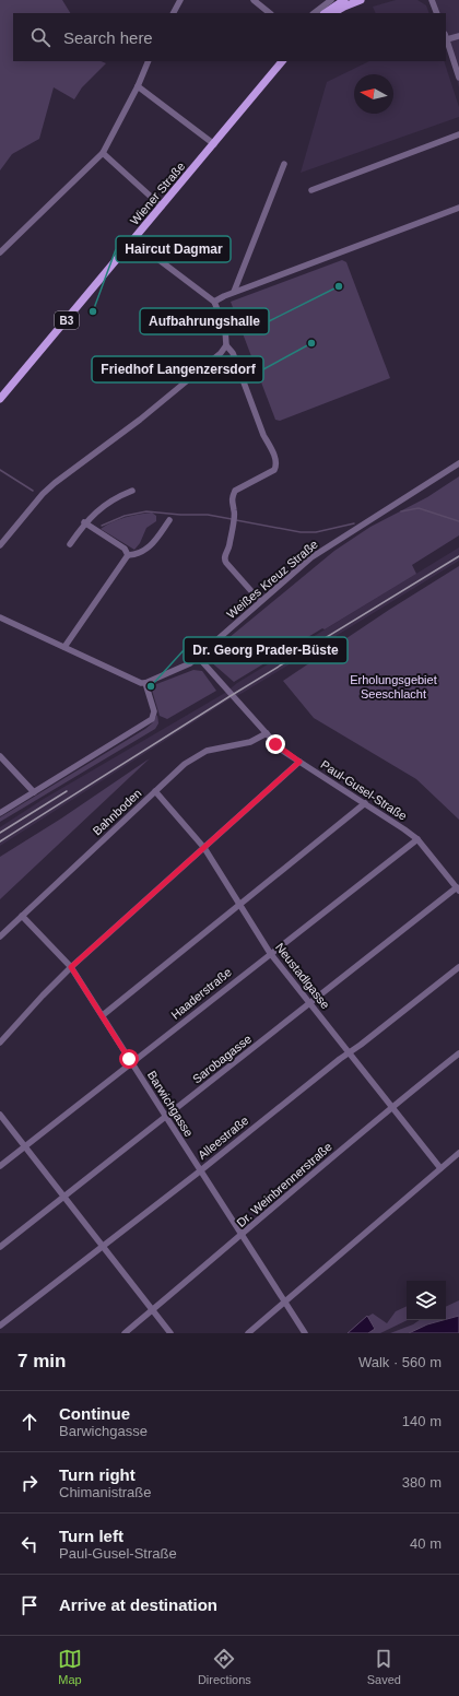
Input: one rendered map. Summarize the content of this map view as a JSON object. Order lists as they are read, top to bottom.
{
  "streets": {
    "main road": ["Wiener Straße", "B3"],
    "street": [
      "Weißes Kreuz Straße",
      "Paul-Gusel-Straße",
      "Bahnboden",
      "Neustadlgasse",
      "Haaderstraße",
      "Sarobagasse",
      "Barwichgasse",
      "Alleestraße",
      "Dr. Weinbrennerstraße"
    ]
  },
  "crossings": [
    ["Weißes Kreuz Straße", "Paul-Gusel-Straße"],
    ["Paul-Gusel-Straße", "Bahnboden"],
    ["Paul-Gusel-Straße", "Haaderstraße"],
    ["Paul-Gusel-Straße", "Sarobagasse"],
    ["Bahnboden", "Neustadlgasse"],
    ["Bahnboden", "Barwichgasse"],
    ["Neustadlgasse", "Haaderstraße"],
    ["Neustadlgasse", "Sarobagasse"],
    ["Neustadlgasse", "Alleestraße"],
    ["Neustadlgasse", "Dr. Weinbrennerstraße"],
    ["Haaderstraße", "Barwichgasse"],
    ["Sarobagasse", "Barwichgasse"],
    ["Barwichgasse", "Alleestraße"],
    ["Barwichgasse", "Dr. Weinbrennerstraße"]
  ],
  "parks": ["Erholungsgebiet Seeschlacht"],
  "places": [
    "Aufbahrungshalle",
    "Haircut Dagmar",
    "Friedhof Langenzersdorf",
    "Dr. Georg Prader-Büste"
  ],
  "north": "left",
  "page": {
    "search": "Search here",
    "heading": ["7 min", "Walk · 560 m"],
    "list": [
      ["Continue", "Barwichgasse", "140 m"],
      ["Turn right", "Chimanistraße", "380 m"],
      ["Turn left", "Paul-Gusel-Straße", "40 m"],
      "Arrive at destination"
    ],
    "nav": ["Map", "Directions", "Saved"]
  }
}
